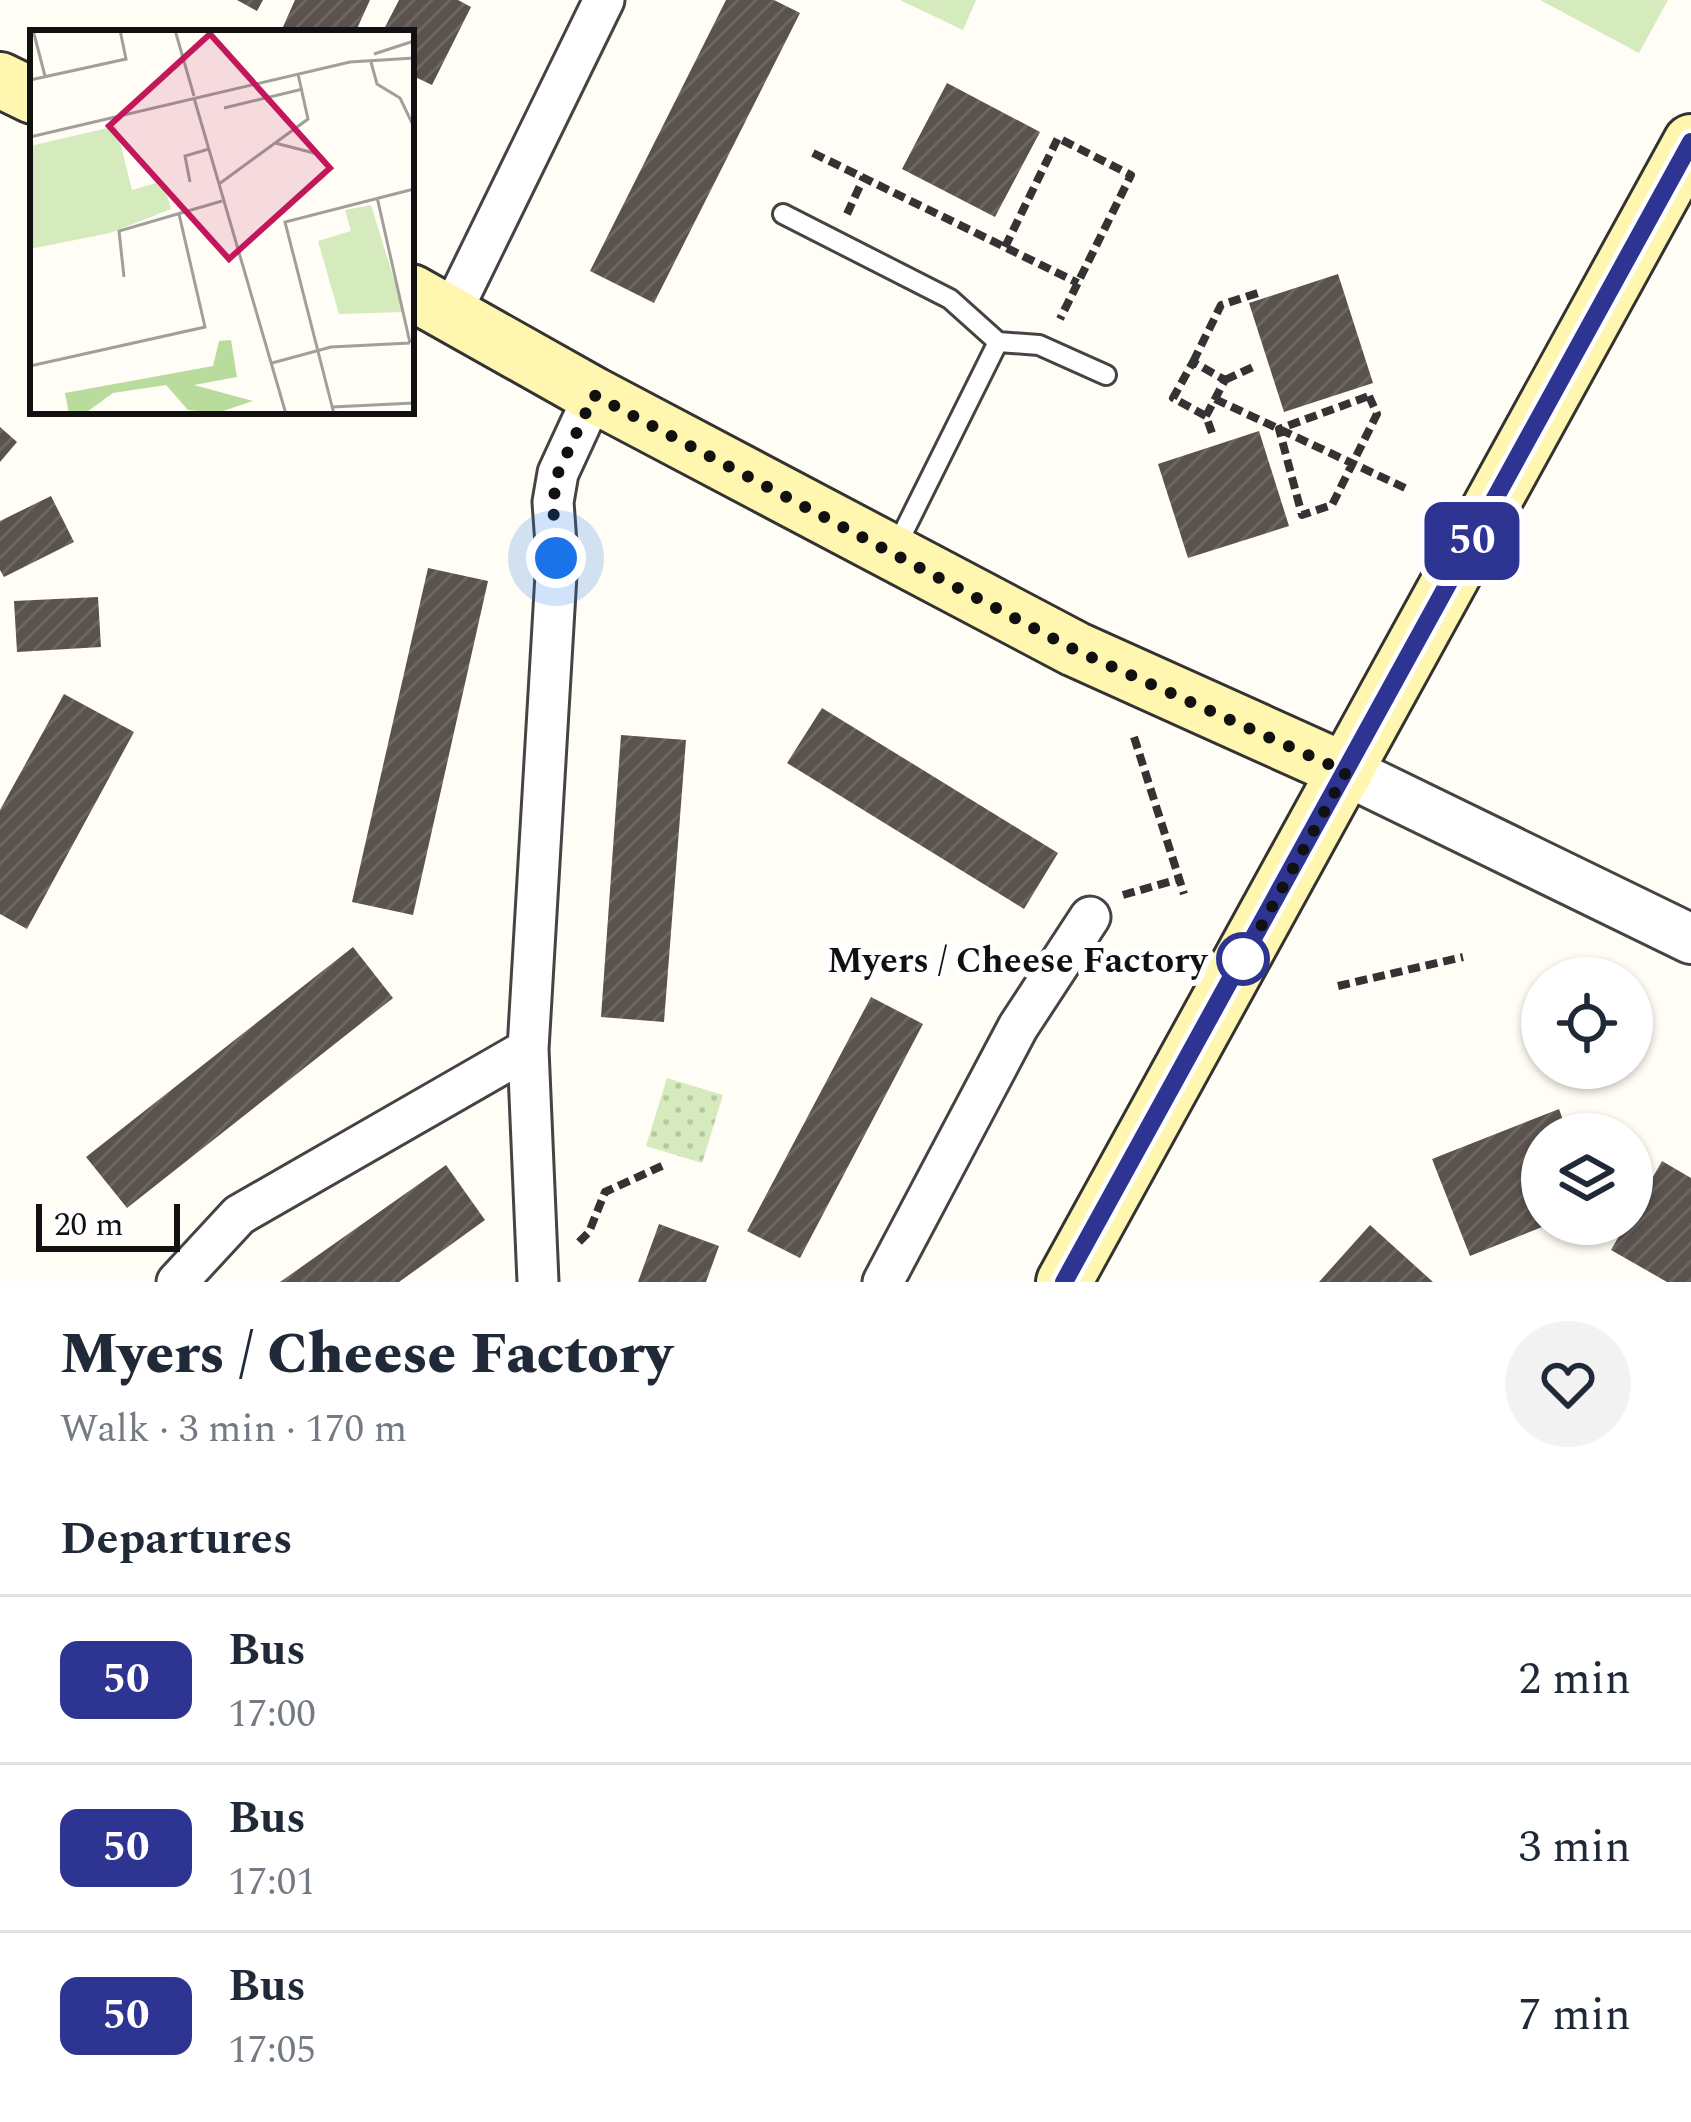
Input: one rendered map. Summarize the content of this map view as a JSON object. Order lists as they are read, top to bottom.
{
  "places": ["Myers / Cheese Factory"],
  "lines": ["bus line 50"],
  "scale_bar": "20 m",
  "page": {
    "on_map": "50",
    "scale": "20 m",
    "heading": [
      ["Myers / Cheese Factory", "Walk · 3 min · 170 m"],
      "Departures"
    ],
    "list": [
      {
        "mark": "50",
        "name": "Bus",
        "note": "17:00",
        "value": "2 min"
      },
      {
        "mark": "50",
        "name": "Bus",
        "note": "17:01",
        "value": "3 min"
      },
      {
        "mark": "50",
        "name": "Bus",
        "note": "17:05",
        "value": "7 min"
      }
    ]
  }
}
